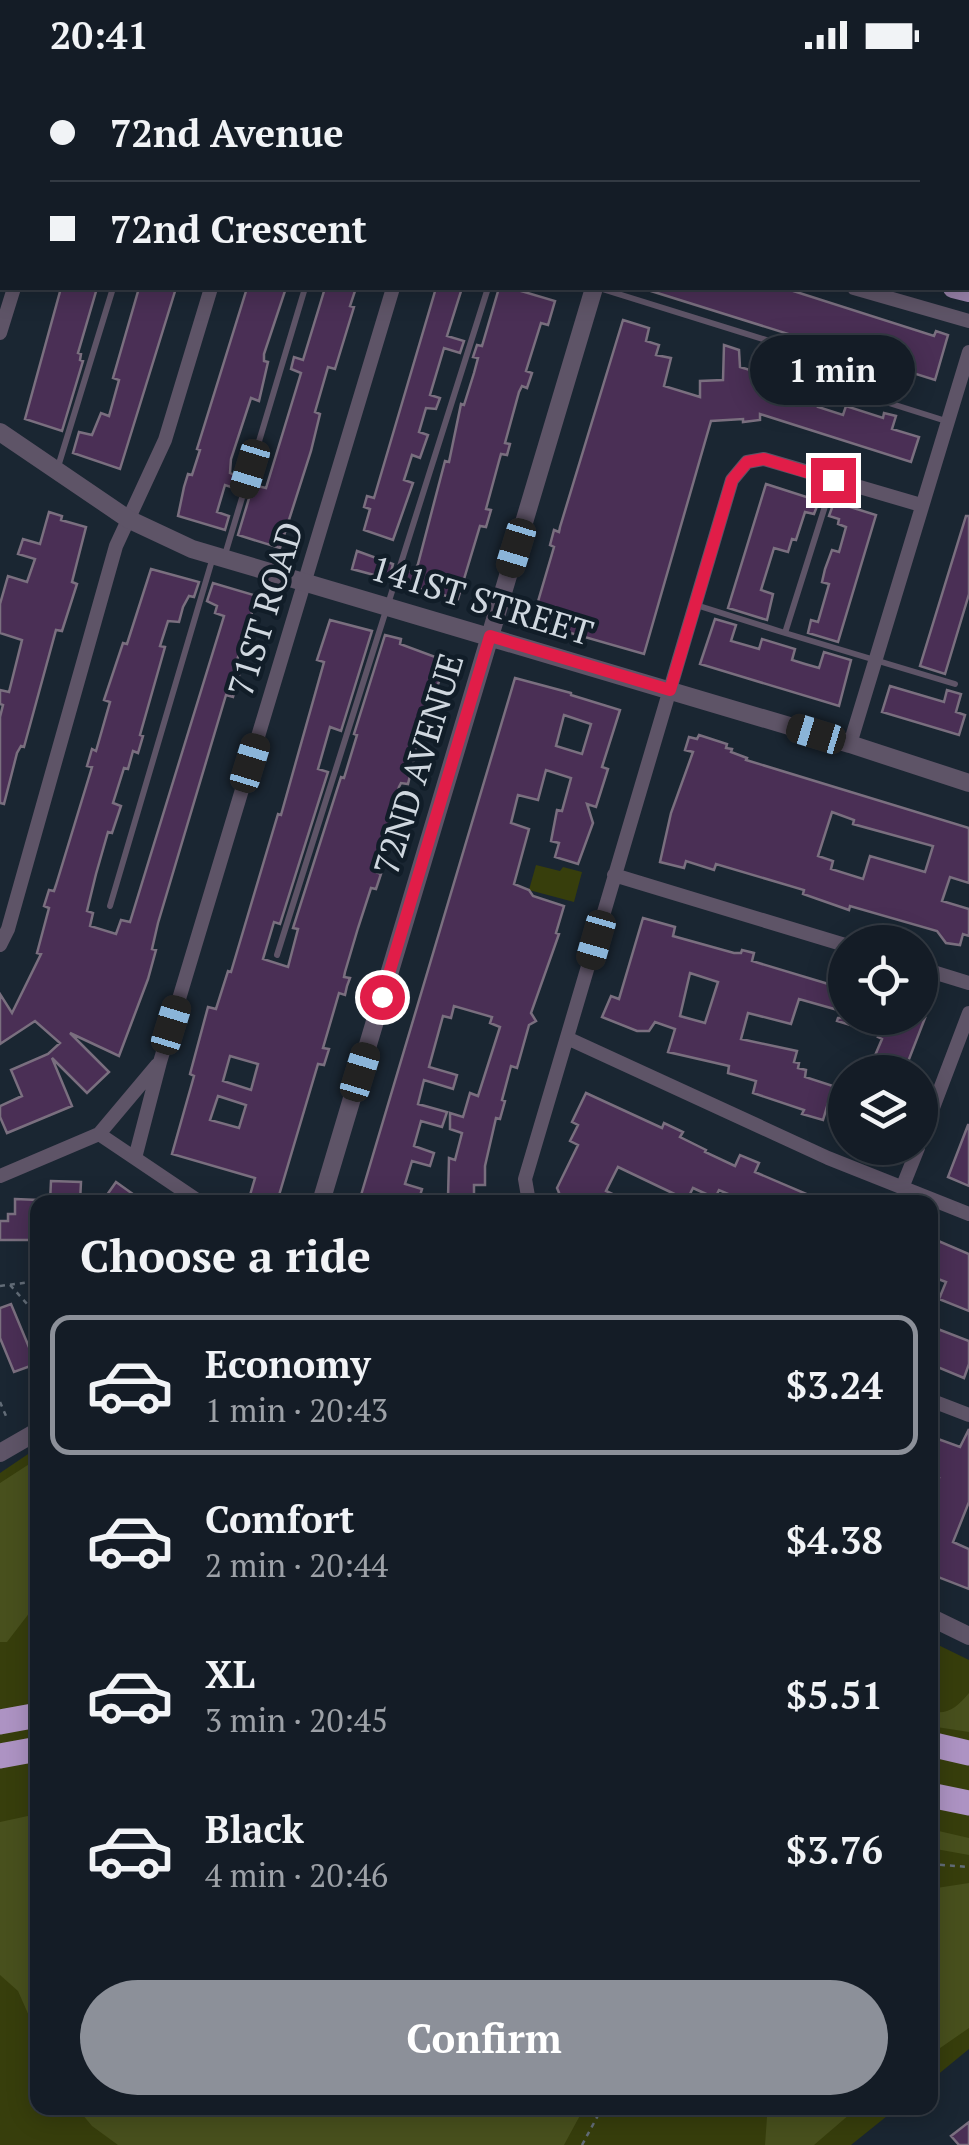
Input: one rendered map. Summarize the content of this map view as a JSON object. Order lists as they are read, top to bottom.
{
  "streets": {
    "street": ["141ST STREET", "71ST ROAD", "72ND AVENUE"]
  },
  "crossings": [
    ["141ST STREET", "71ST ROAD"],
    ["141ST STREET", "72ND AVENUE"]
  ],
  "page": {
    "status": "20:41",
    "banner": ["72nd Avenue", "72nd Crescent"],
    "bubble": "1 min",
    "heading": "Choose a ride",
    "list": [
      {
        "name": "Economy",
        "note": "1 min · 20:43",
        "value": "$3.24"
      },
      {
        "name": "Comfort",
        "note": "2 min · 20:44",
        "value": "$4.38"
      },
      {
        "name": "XL",
        "note": "3 min · 20:45",
        "value": "$5.51"
      },
      {
        "name": "Black",
        "note": "4 min · 20:46",
        "value": "$3.76"
      }
    ],
    "buttons": "Confirm"
  }
}
